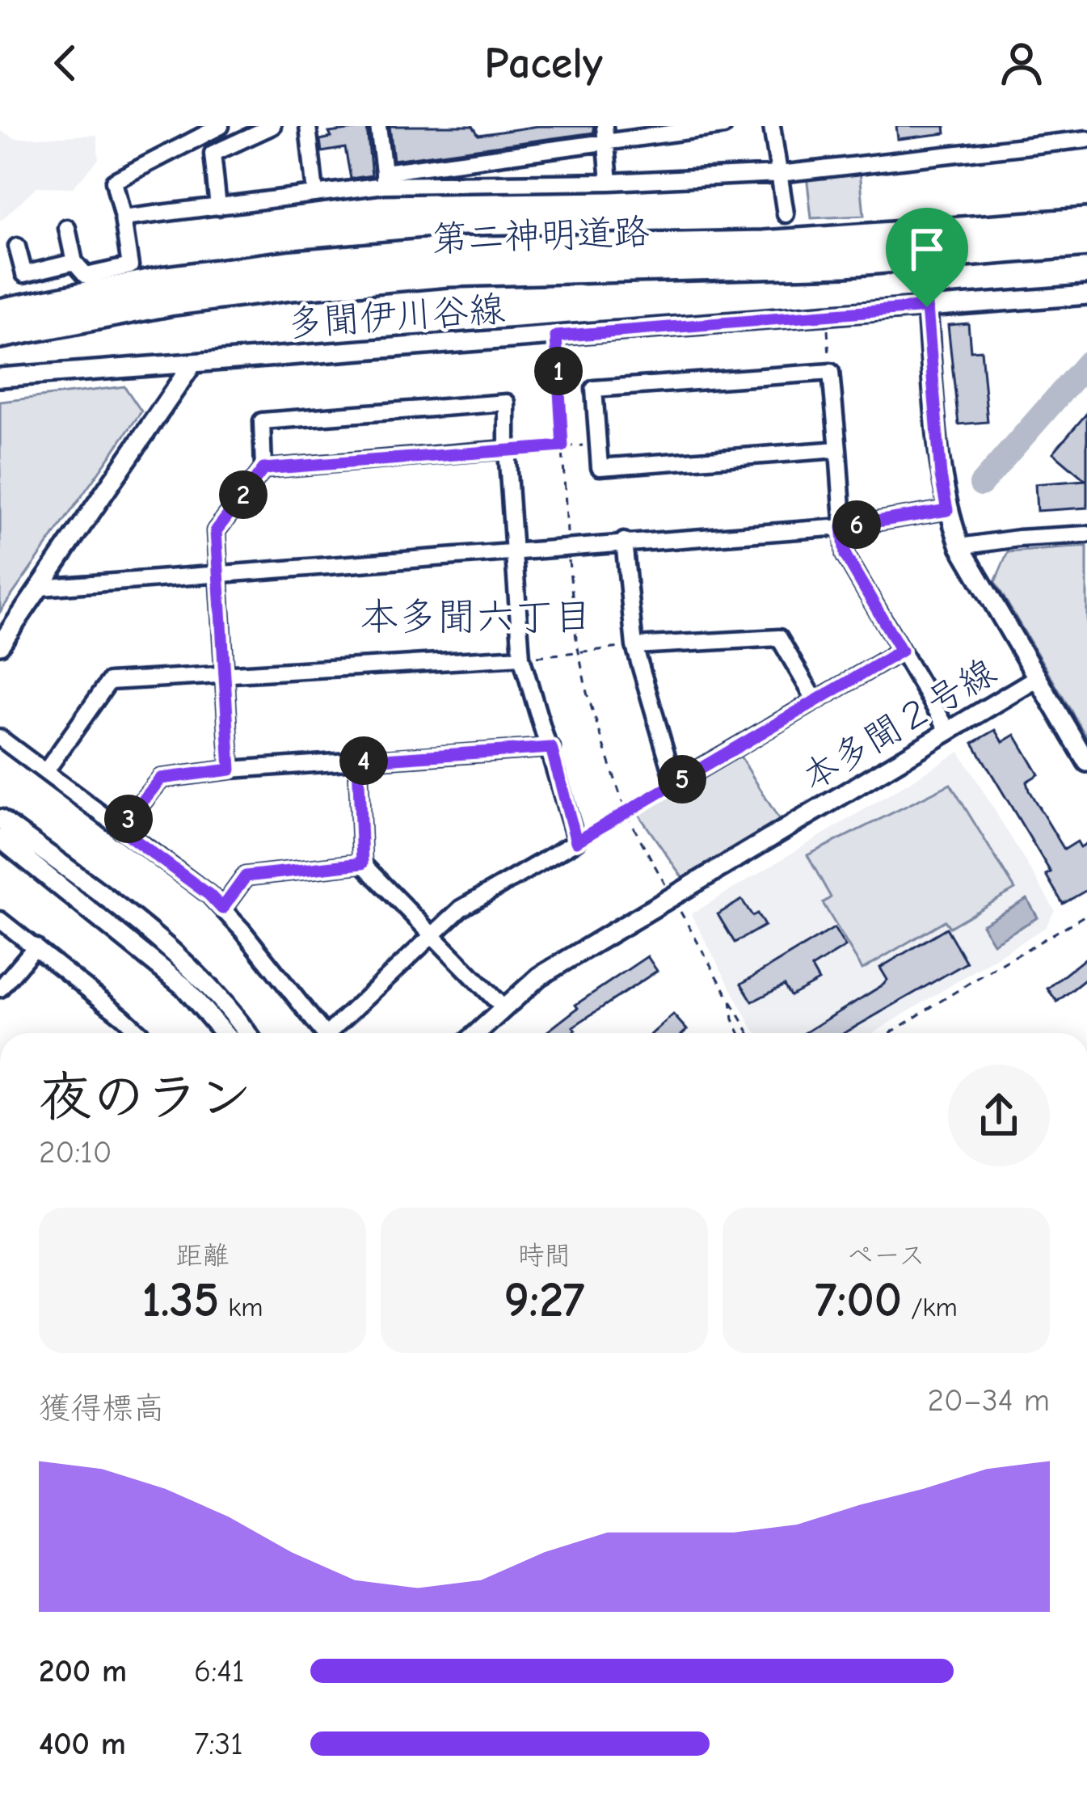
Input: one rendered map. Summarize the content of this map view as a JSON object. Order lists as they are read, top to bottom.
{
  "streets": {
    "highway": ["第二神明道路"],
    "street": ["多聞伊川谷線", "本多聞２号線"]
  },
  "crossings": [
    ["多聞伊川谷線", "本多聞２号線"]
  ],
  "districts": ["本多聞六丁目"],
  "page": {
    "header": "Pacely",
    "pins": [
      "1",
      "2",
      "6",
      "4",
      "5",
      "3"
    ],
    "heading": ["夜のラン", "20:10"],
    "stats": [
      ["距離", "1.35 km"],
      ["時間", "9:27"],
      ["ペース", "7:00 /km"]
    ],
    "chart": ["獲得標高", "20–34 m"],
    "list": [
      {
        "name": "200 m",
        "note": "6:41"
      },
      {
        "name": "400 m",
        "note": "7:31"
      }
    ]
  }
}
